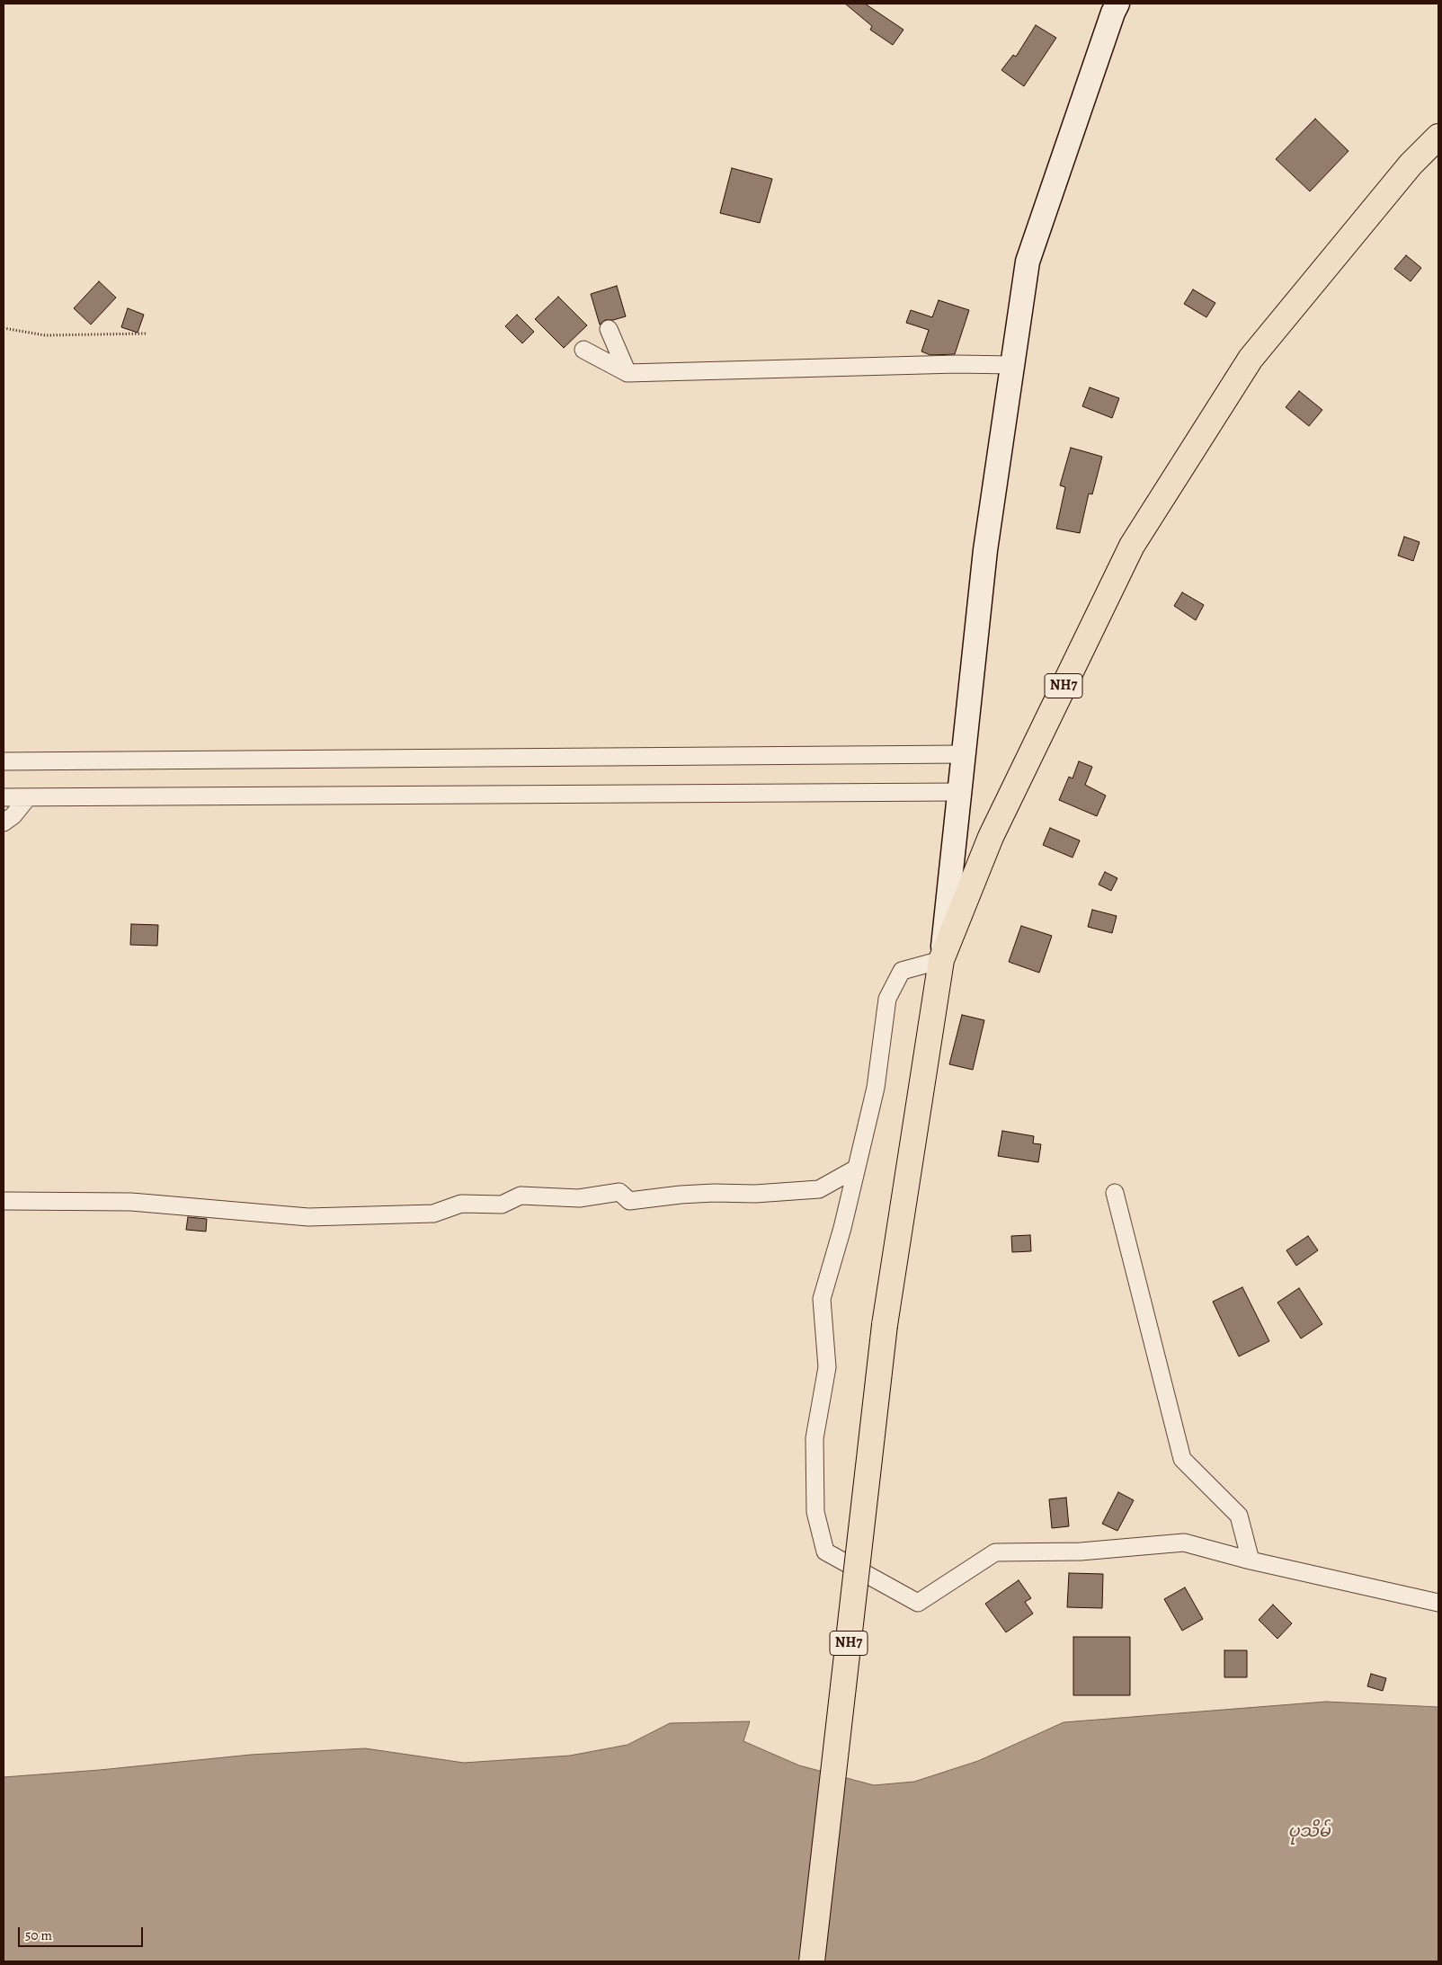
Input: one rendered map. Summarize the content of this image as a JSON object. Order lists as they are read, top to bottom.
{
  "streets": {
    "highway": ["NH7"]
  },
  "water": ["ပုသိမ်"],
  "scale_bar": "50 m"
}
